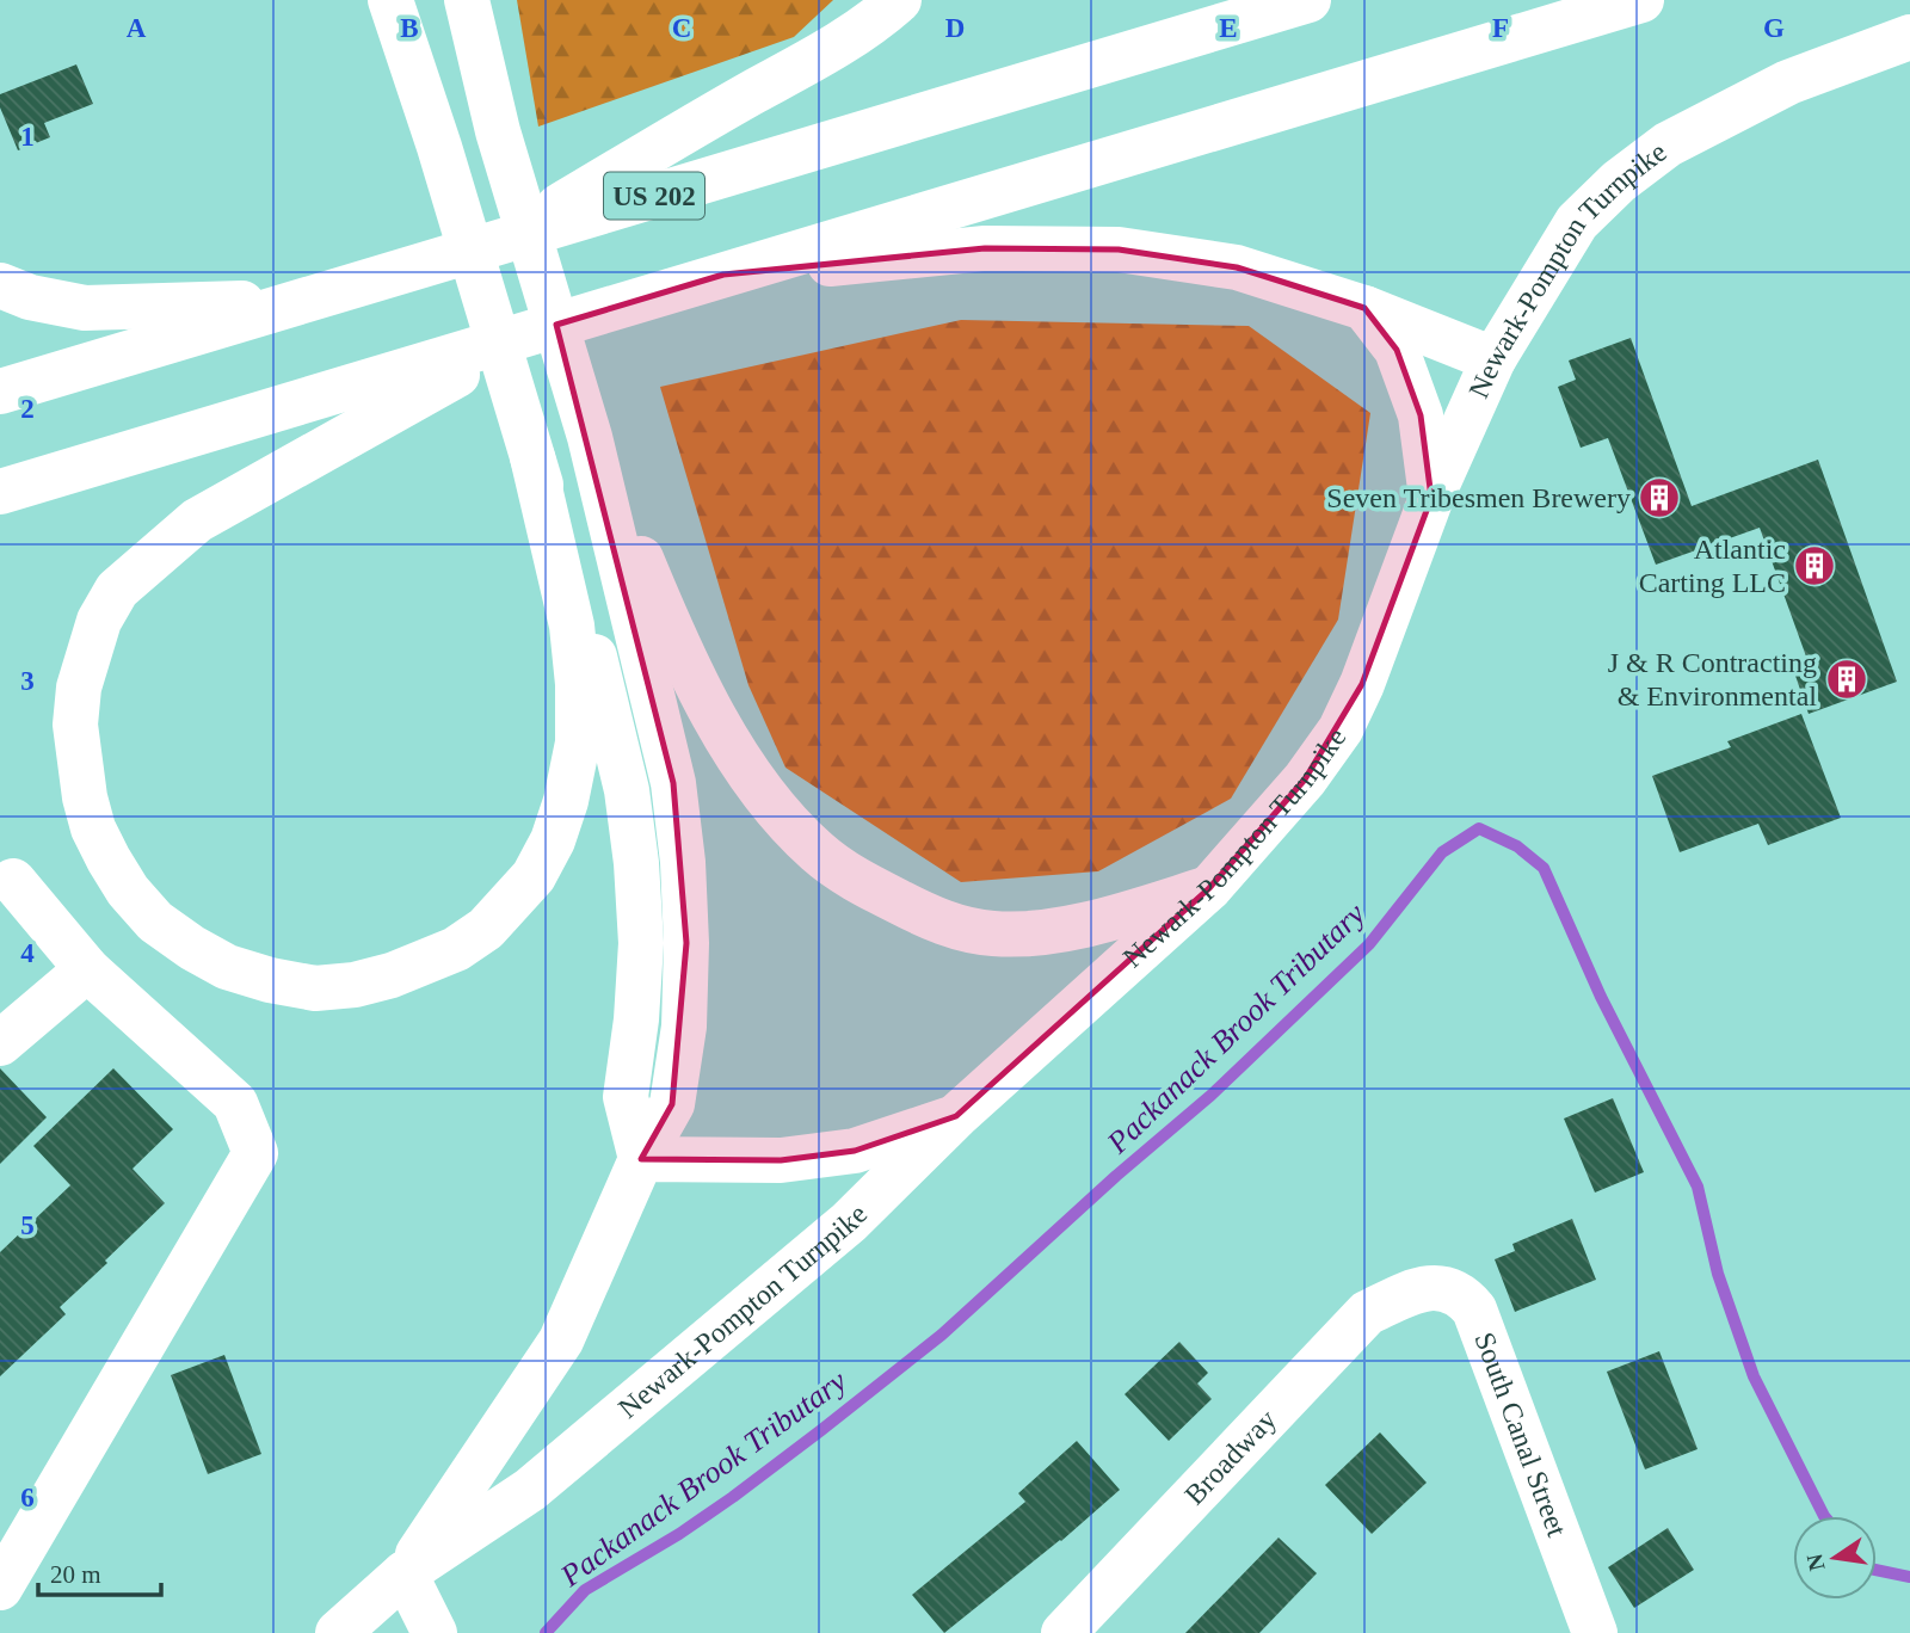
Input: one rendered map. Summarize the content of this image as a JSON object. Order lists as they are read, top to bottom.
{
  "streets": {
    "main road": [
      "US 202",
      "Newark-Pompton Turnpike",
      "South Canal Street",
      "Broadway"
    ]
  },
  "crossings": [
    ["South Canal Street", "Broadway"]
  ],
  "water": ["Packanack Brook Tributary"],
  "places": {
    "building": ["Seven Tribesmen Brewery", "Atlantic Carting LLC", "J & R Contracting & Environmental"]
  },
  "scale_bar": "20 m",
  "north": "left",
  "grid": {
    "columns": [
      "A",
      "B",
      "C",
      "D",
      "E",
      "F",
      "G"
    ],
    "rows": [
      "1",
      "2",
      "3",
      "4",
      "5",
      "6"
    ]
  }
}
